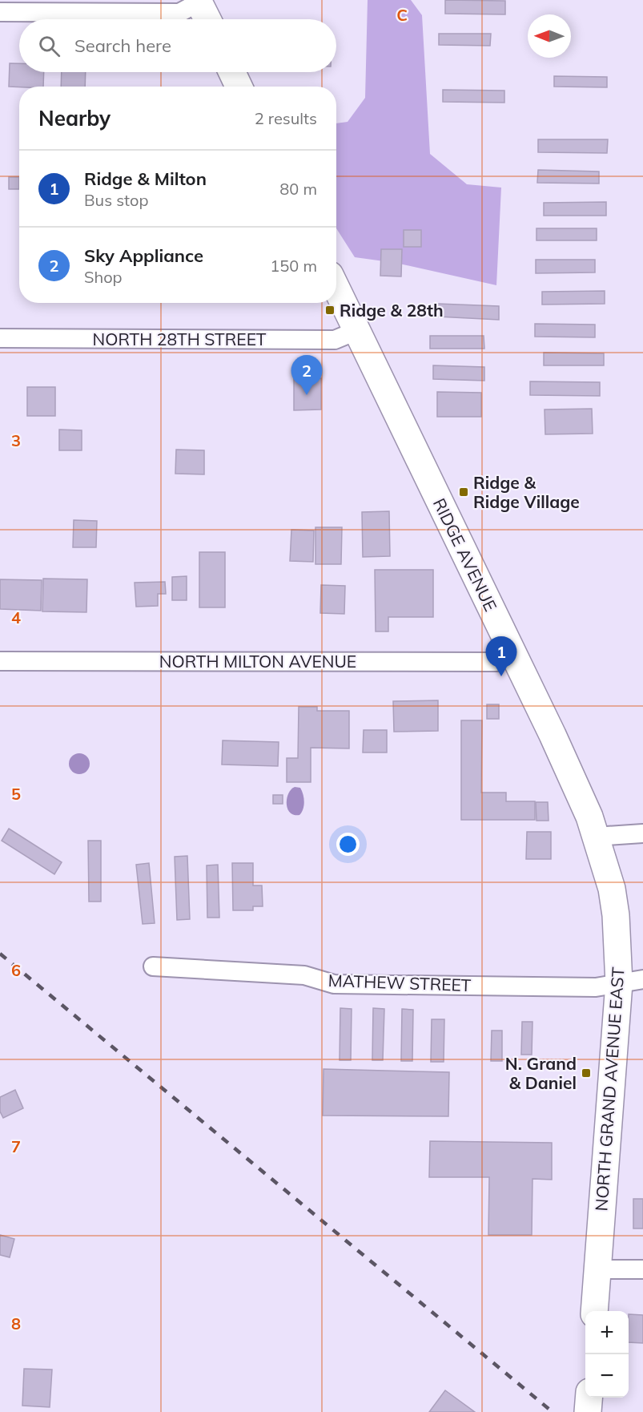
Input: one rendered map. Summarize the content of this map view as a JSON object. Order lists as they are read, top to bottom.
{
  "streets": {
    "street": [
      "NORTH 28TH STREET",
      "RIDGE AVENUE",
      "NORTH MILTON AVENUE",
      "MATHEW STREET",
      "NORTH GRAND AVENUE EAST"
    ]
  },
  "crossings": [
    ["NORTH 28TH STREET", "RIDGE AVENUE"],
    ["RIDGE AVENUE", "NORTH MILTON AVENUE"],
    ["RIDGE AVENUE", "NORTH GRAND AVENUE EAST"],
    ["MATHEW STREET", "NORTH GRAND AVENUE EAST"]
  ],
  "places": {
    "transit": ["Ridge & 28th", "Ridge & Ridge Village", "N. Grand & Daniel"]
  },
  "north": "left",
  "page": {
    "search": "Search here",
    "heading": ["Nearby", "2 results"],
    "list": [
      {
        "mark": "1",
        "name": "Ridge & Milton",
        "note": "Bus stop",
        "value": "80 m"
      },
      {
        "mark": "2",
        "name": "Sky Appliance",
        "note": "Shop",
        "value": "150 m"
      }
    ],
    "pins": ["2", "1"],
    "map_buttons": ["+", "−"]
  },
  "grid": {
    "columns": ["C"],
    "rows": [
      "3",
      "4",
      "5",
      "6",
      "7",
      "8"
    ]
  }
}
